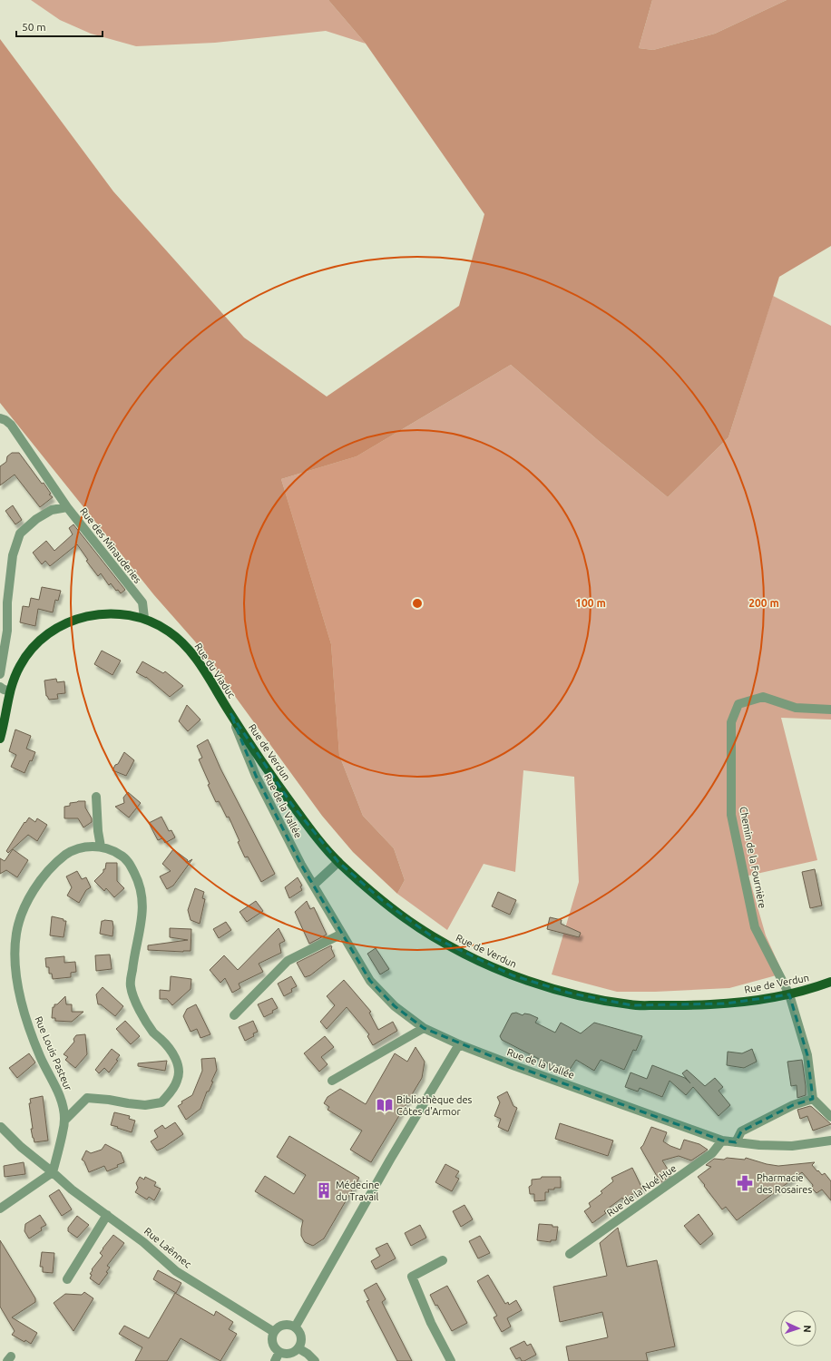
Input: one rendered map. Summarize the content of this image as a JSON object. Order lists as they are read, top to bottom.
{
  "streets": {
    "main road": ["Rue du Viaduc", "Rue de Verdun"],
    "street": [
      "Rue des Minauderies",
      "Rue de la Vallée",
      "Chemin de la Fournière",
      "Rue Louis Pasteur",
      "Rue de la Noé Hue",
      "Rue Laënnec"
    ]
  },
  "crossings": [
    ["Rue des Minauderies", "Rue du Viaduc"],
    ["Rue du Viaduc", "Rue de Verdun"],
    ["Rue du Viaduc", "Rue de la Vallée"],
    ["Rue de Verdun", "Rue de la Vallée"],
    ["Rue de Verdun", "Chemin de la Fournière"],
    ["Rue de la Vallée", "Rue de la Noé Hue"],
    ["Rue Louis Pasteur", "Rue Laënnec"]
  ],
  "places": {
    "library": ["Bibliothèque des Côtes d'Armor"],
    "pharmacy": ["Pharmacie des Rosaires"],
    "building": ["Médecine du Travail"]
  },
  "scale_bar": "50 m",
  "north": "right",
  "rings": ["100 m", "200 m"]
}
